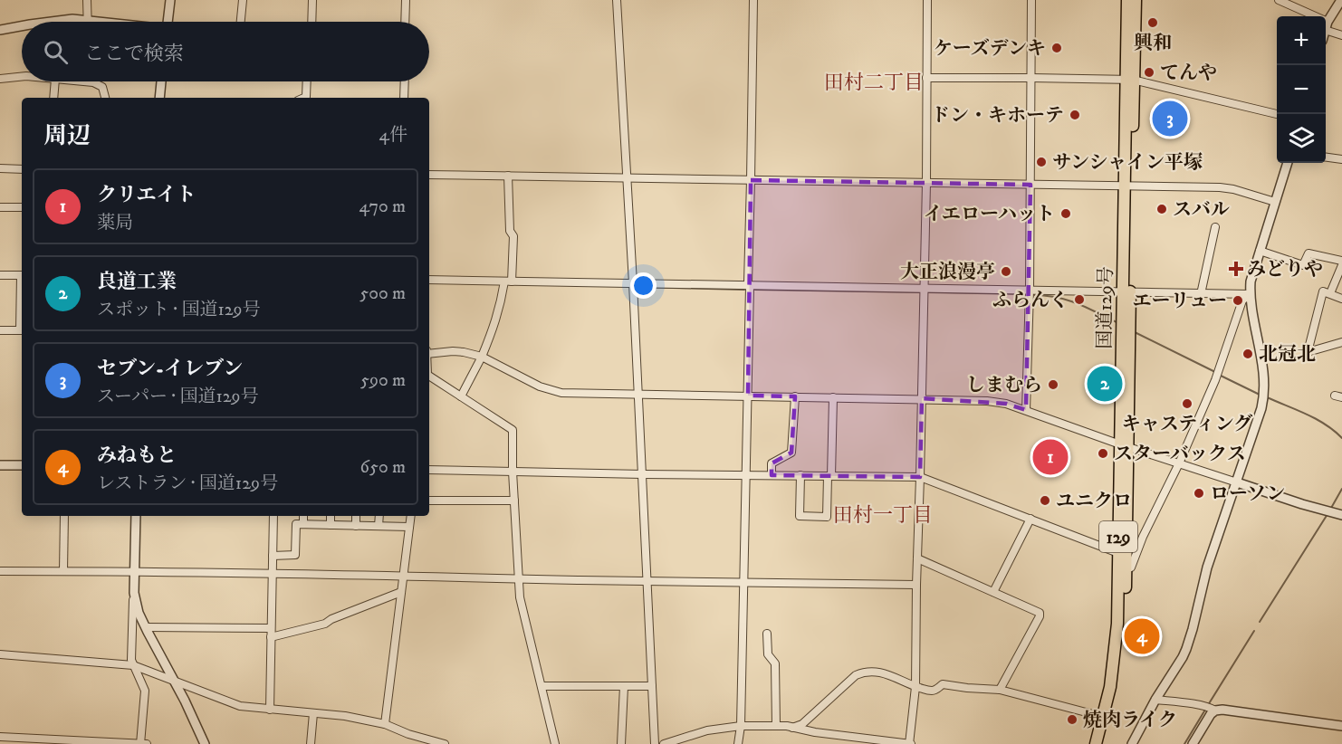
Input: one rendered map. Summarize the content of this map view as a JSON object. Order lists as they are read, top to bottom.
{
  "streets": {
    "highway": ["国道129号", "129"]
  },
  "districts": ["田村二丁目", "田村一丁目"],
  "places": {
    "other": [
      "興和",
      "ケーズデンキ",
      "てんや",
      "ドン・キホーテ",
      "サンシャイン平塚",
      "スバル",
      "イエローハット",
      "大正浪漫亭",
      "ふらんく",
      "エーリュー",
      "北冠北",
      "しまむら",
      "キャスティング",
      "スターバックス",
      "ローソン",
      "ユニクロ",
      "焼肉ライク"
    ],
    "health": ["みどりや"]
  },
  "page": {
    "map_buttons": ["+", "−"],
    "search": "ここで検索",
    "heading": ["周辺", "4件"],
    "pins": [
      "3",
      "2",
      "1",
      "4"
    ],
    "list": [
      {
        "mark": "1",
        "name": "クリエイト",
        "note": "薬局",
        "value": "470 m"
      },
      {
        "mark": "2",
        "name": "良道工業",
        "note": "スポット · 国道129号",
        "value": "500 m"
      },
      {
        "mark": "3",
        "name": "セブン-イレブン",
        "note": "スーパー · 国道129号",
        "value": "590 m"
      },
      {
        "mark": "4",
        "name": "みねもと",
        "note": "レストラン · 国道129号",
        "value": "650 m"
      }
    ]
  }
}
